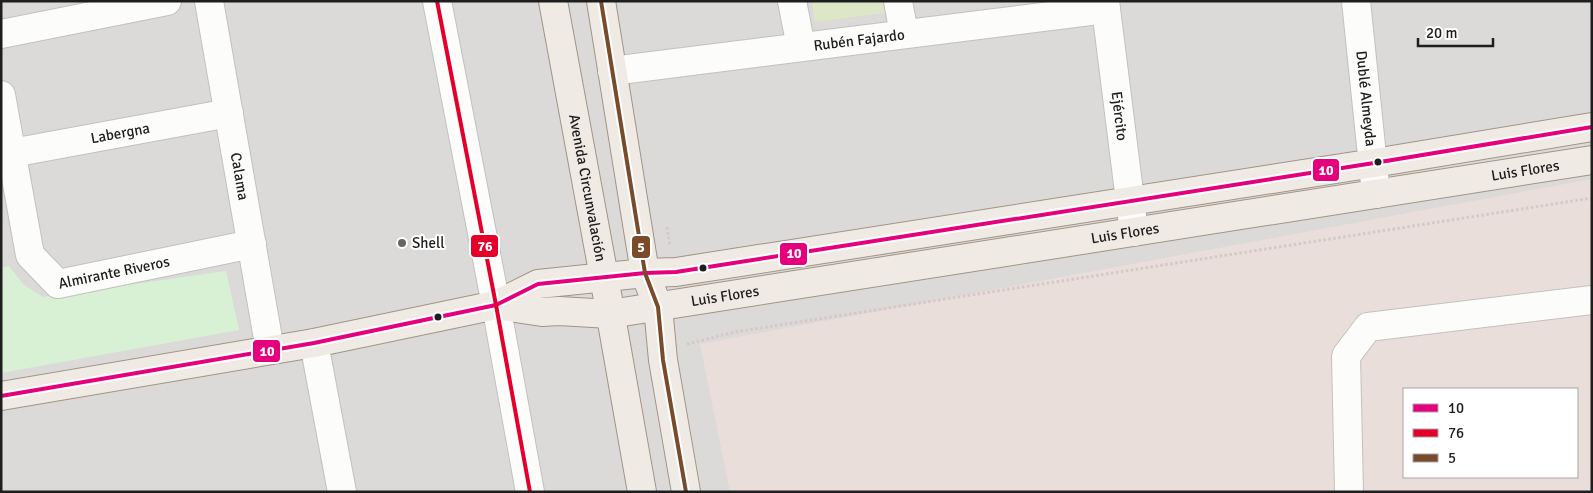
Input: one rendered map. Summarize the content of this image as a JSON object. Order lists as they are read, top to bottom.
{
  "streets": {
    "main road": ["Luis Flores", "Avenida Circunvalación"],
    "street": [
      "Rubén Fajardo",
      "Dublé Almeyda",
      "Ejército",
      "Labergna",
      "Calama",
      "Almirante Riveros"
    ]
  },
  "crossings": [
    ["Rubén Fajardo", "Ejército"],
    ["Dublé Almeyda", "Luis Flores"],
    ["Ejército", "Luis Flores"],
    ["Labergna", "Calama"],
    ["Labergna", "Almirante Riveros"],
    ["Luis Flores", "Avenida Circunvalación"],
    ["Calama", "Almirante Riveros"]
  ],
  "places": ["Shell"],
  "lines": ["transit line 76", "transit line 5", "transit line 10"],
  "legend": ["10", "76", "5"],
  "scale_bar": "20 m"
}
